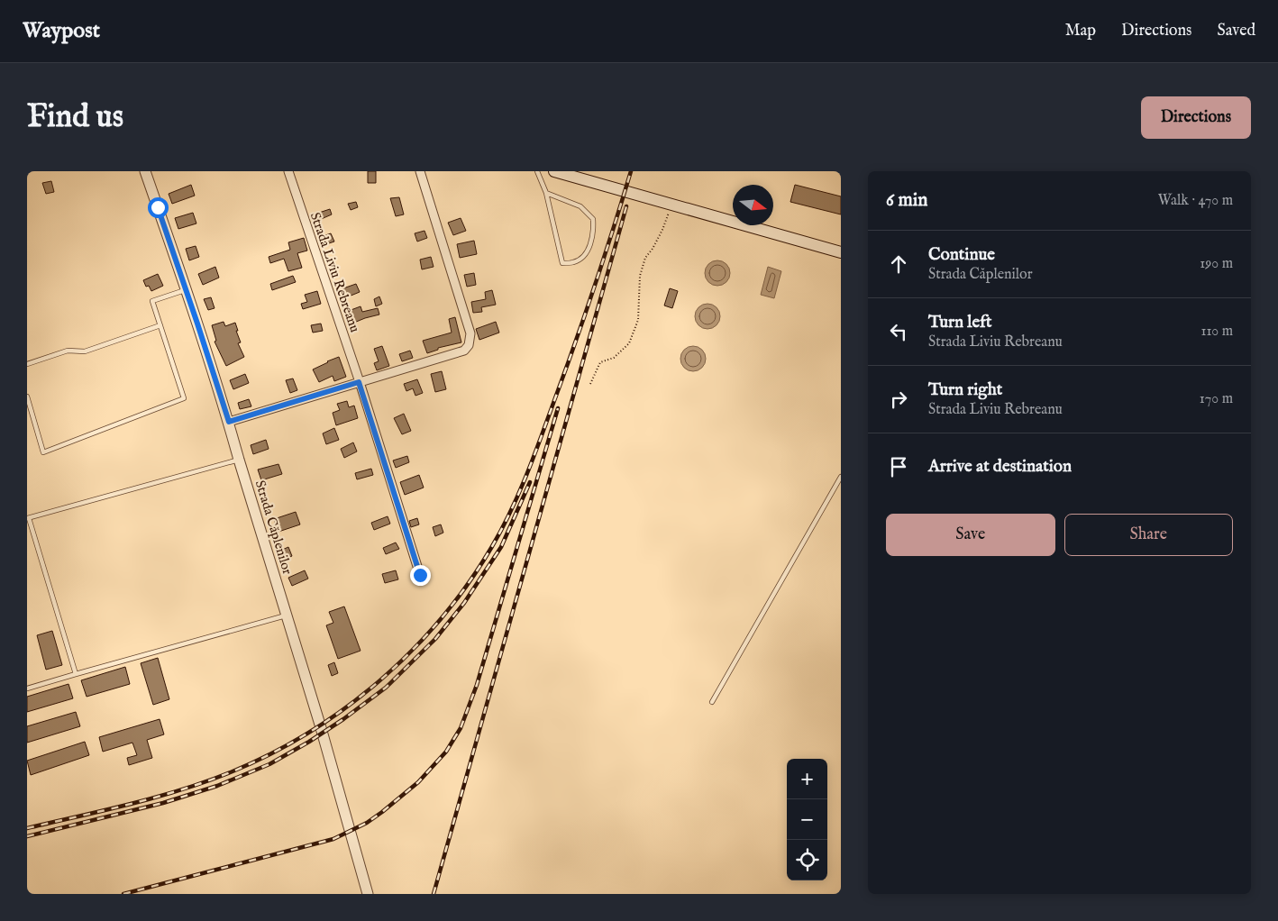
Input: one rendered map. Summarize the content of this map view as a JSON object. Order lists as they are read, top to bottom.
{
  "streets": {
    "street": ["Strada Liviu Rebreanu", "Strada Căplenilor"]
  },
  "north": "right",
  "page": {
    "header": "Waypost",
    "nav": ["Map", "Directions", "Saved"],
    "buttons": [
      "Directions",
      ["Save", "Share"]
    ],
    "title": "Find us",
    "heading": ["6 min", "Walk · 470 m"],
    "list": [
      ["Continue", "Strada Căplenilor", "190 m"],
      ["Turn left", "Strada Liviu Rebreanu", "110 m"],
      ["Turn right", "Strada Liviu Rebreanu", "170 m"],
      "Arrive at destination"
    ],
    "map_buttons": ["+", "−"]
  }
}
